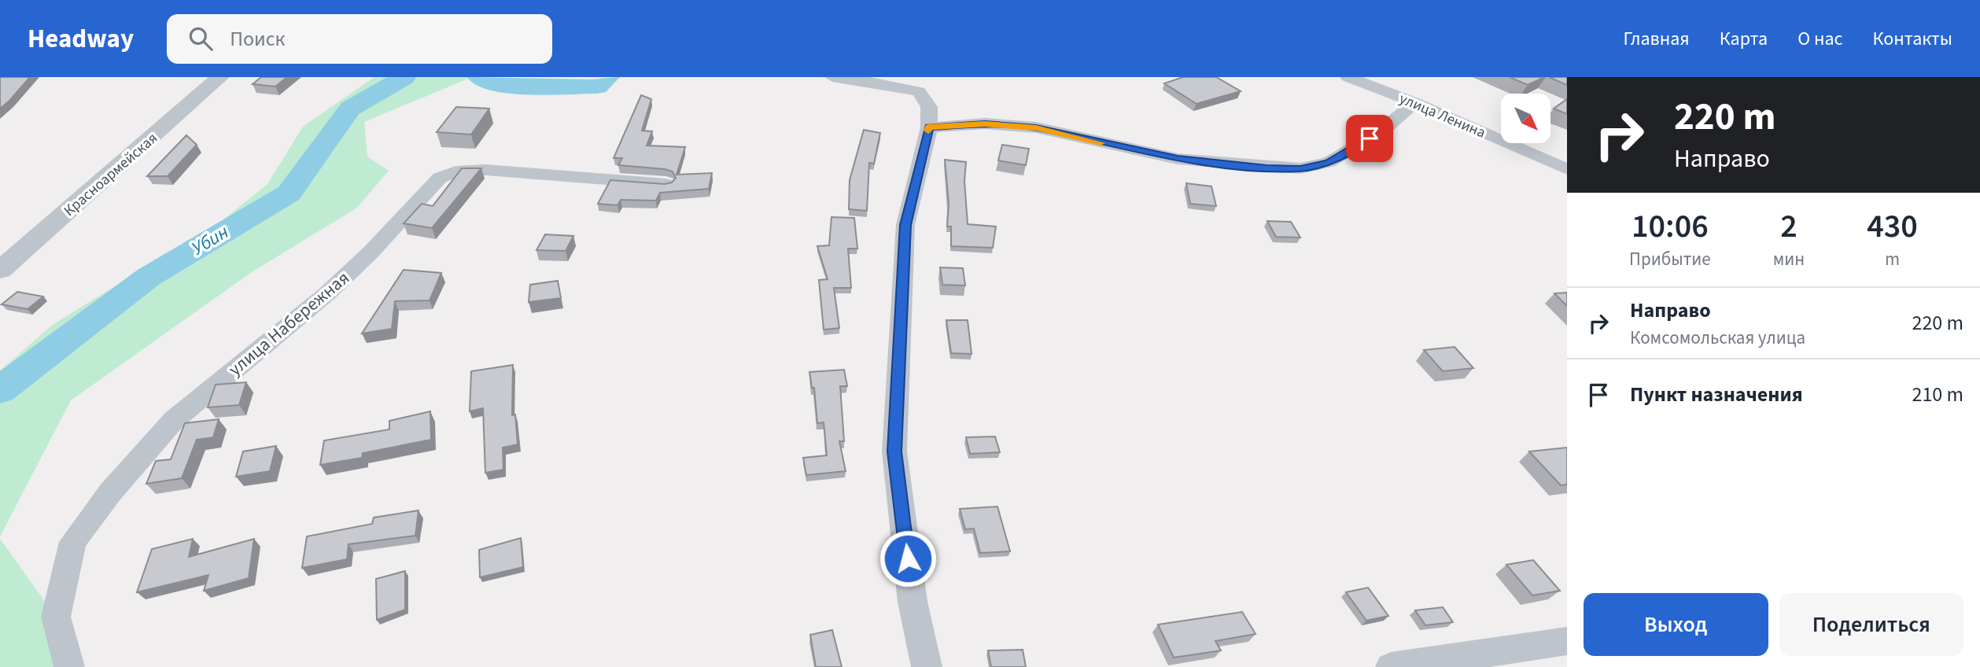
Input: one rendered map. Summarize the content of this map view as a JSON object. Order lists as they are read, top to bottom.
{
  "streets": {
    "street": ["улица Ленина", "Красноармейская", "улица Набережная"]
  },
  "water": ["Убин"],
  "north": "bottom right",
  "page": {
    "header": "Headway",
    "search": "Поиск",
    "nav": [
      "Главная",
      "Карта",
      "О нас",
      "Контакты"
    ],
    "turn": ["220 m", "Направо"],
    "eta": [
      "10:06",
      "Прибытие",
      "2",
      "мин",
      "430",
      "m"
    ],
    "list": [
      {
        "name": "Направо",
        "note": "Комсомольская улица",
        "value": "220 m"
      },
      {
        "name": "Пункт назначения",
        "value": "210 m"
      }
    ],
    "buttons": ["Выход", "Поделиться"]
  }
}
